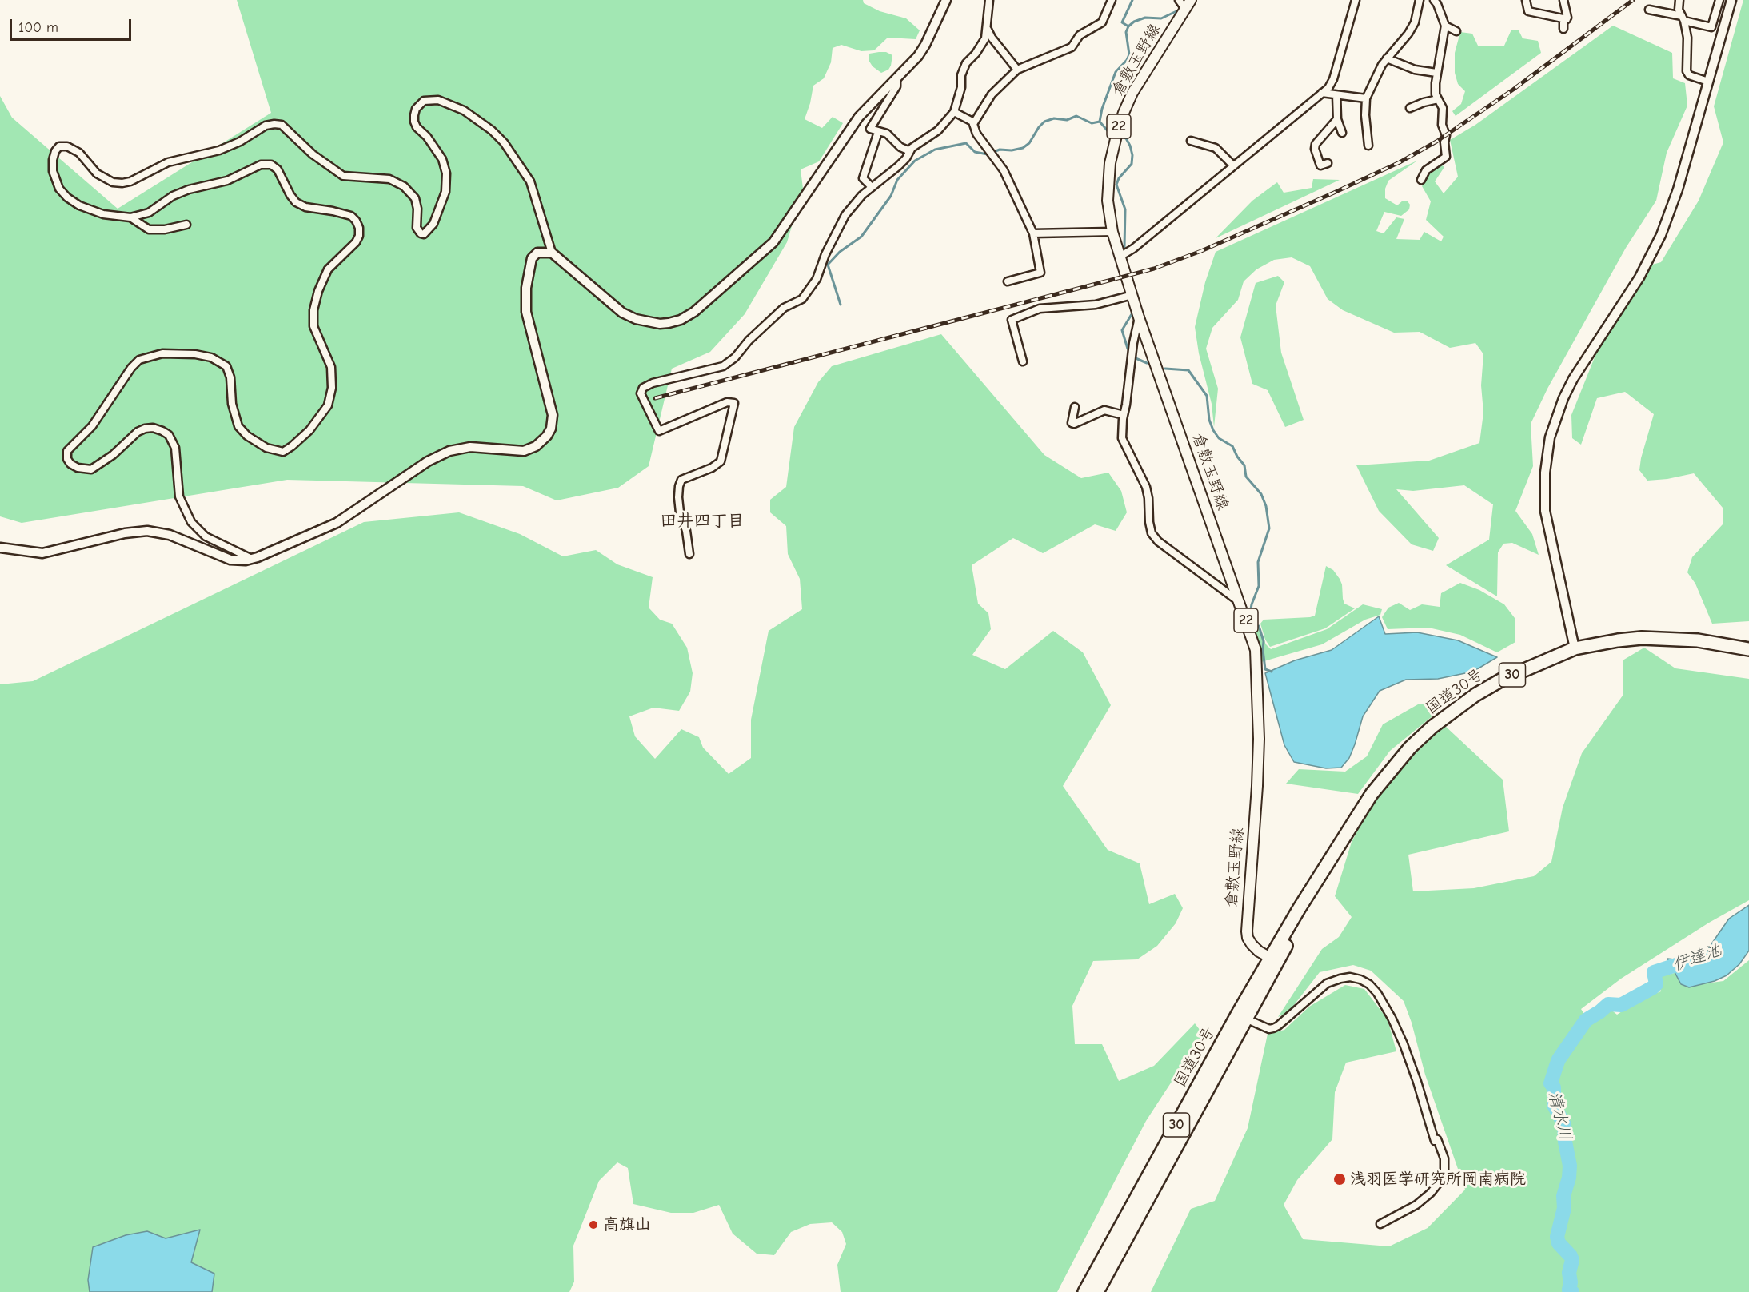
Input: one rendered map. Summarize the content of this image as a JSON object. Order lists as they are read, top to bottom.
{
  "streets": {
    "highway": ["30", "国道30号"],
    "main road": ["倉敷玉野線", "22"]
  },
  "crossings": [
    ["倉敷玉野線", "国道30号"]
  ],
  "districts": ["田井四丁目"],
  "water": ["伊達池", "清水川"],
  "places": ["浅羽医学研究所岡南病院", "高旗山"],
  "scale_bar": "100 m"
}
